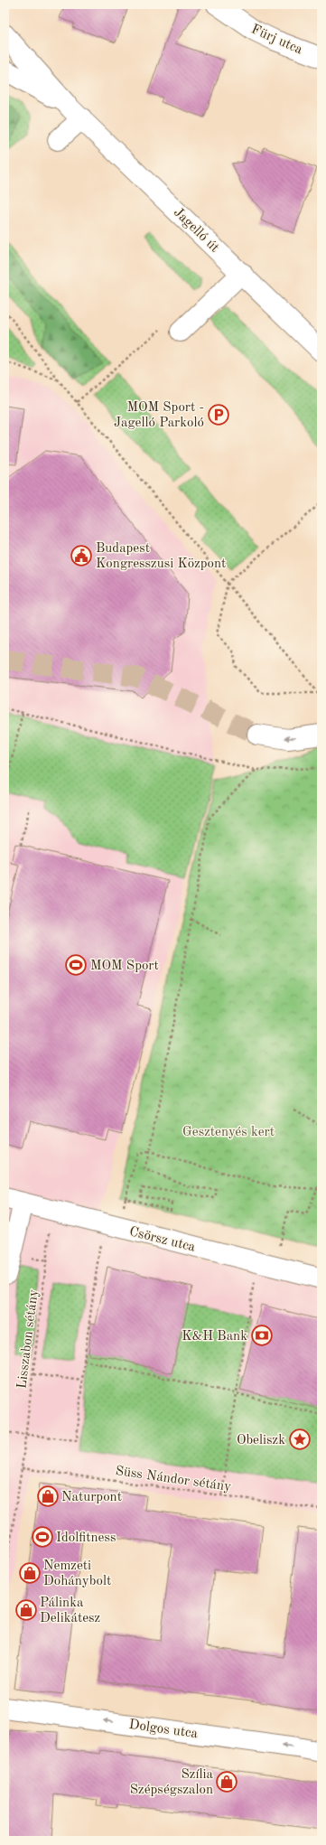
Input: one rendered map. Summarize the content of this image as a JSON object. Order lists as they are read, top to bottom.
{
  "streets": {
    "street": [
      "Fürj utca",
      "Jagelló út",
      "Csörsz utca",
      "Dolgos utca"
    ],
    "path": ["Lisszabon sétány", "Süss Nándor sétány"]
  },
  "crossings": [
    ["Lisszabon sétány", "Süss Nándor sétány"]
  ],
  "one_way": ["Dolgos utca"],
  "parks": ["Gesztenyés kert"],
  "places": {
    "parking": ["MOM Sport - Jagelló Parkoló"],
    "public building": ["Budapest Kongresszusi Központ"],
    "sports": ["MOM Sport", "Idolfitness"],
    "bank": ["K&H Bank"],
    "place": ["Obeliszk"],
    "shop": [
      "Naturpont",
      "Nemzeti Dohánybolt",
      "Pálinka Delikátesz",
      "Szília Szépségszalon"
    ]
  }
}
